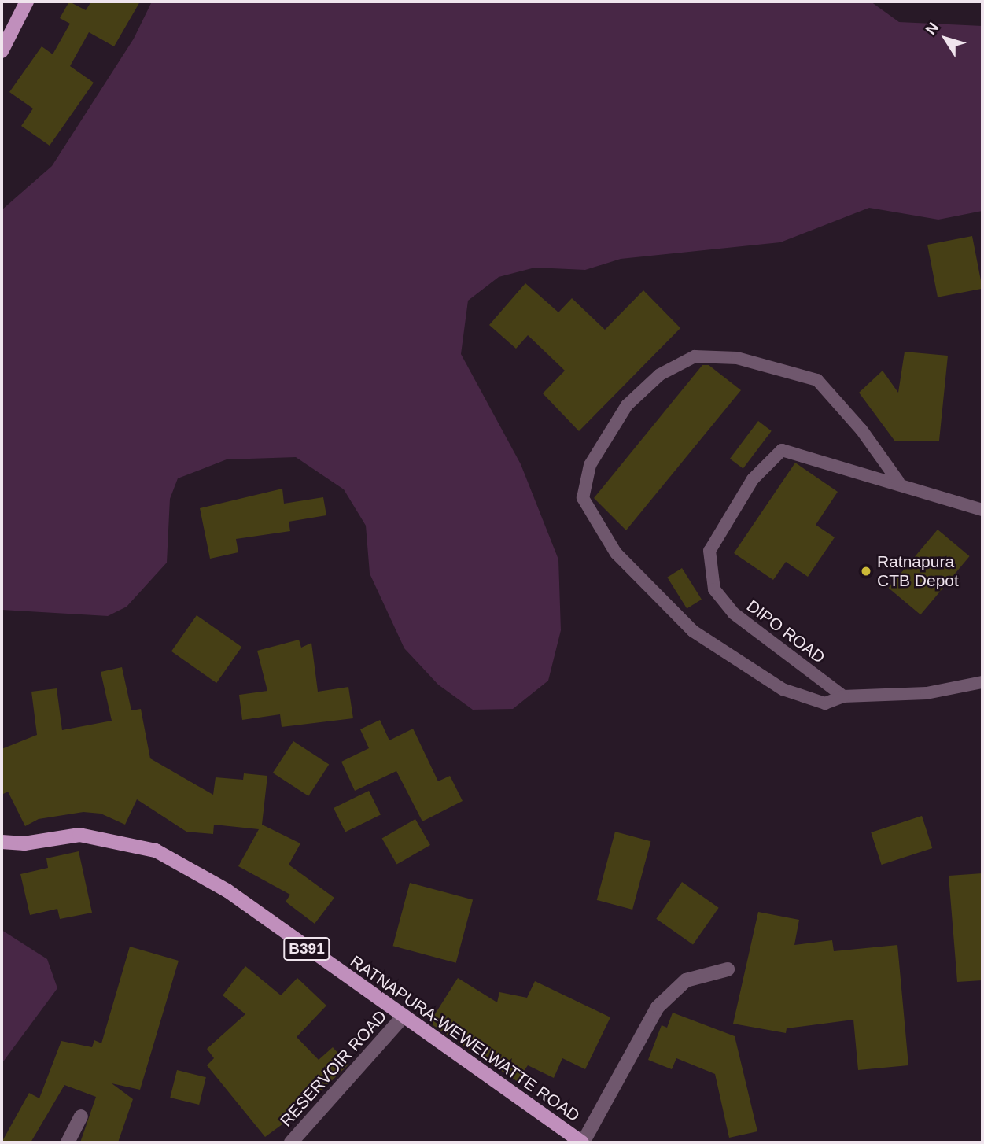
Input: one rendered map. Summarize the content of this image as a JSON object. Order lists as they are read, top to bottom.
{
  "streets": {
    "main road": ["B391", "RATNAPURA-WEWELWATTE ROAD"],
    "street": ["RESERVOIR ROAD"],
    "lane": ["DIPO ROAD"]
  },
  "crossings": [
    ["RATNAPURA-WEWELWATTE ROAD", "RESERVOIR ROAD"]
  ],
  "places": ["Ratnapura CTB Depot"],
  "north": "top left"
}
